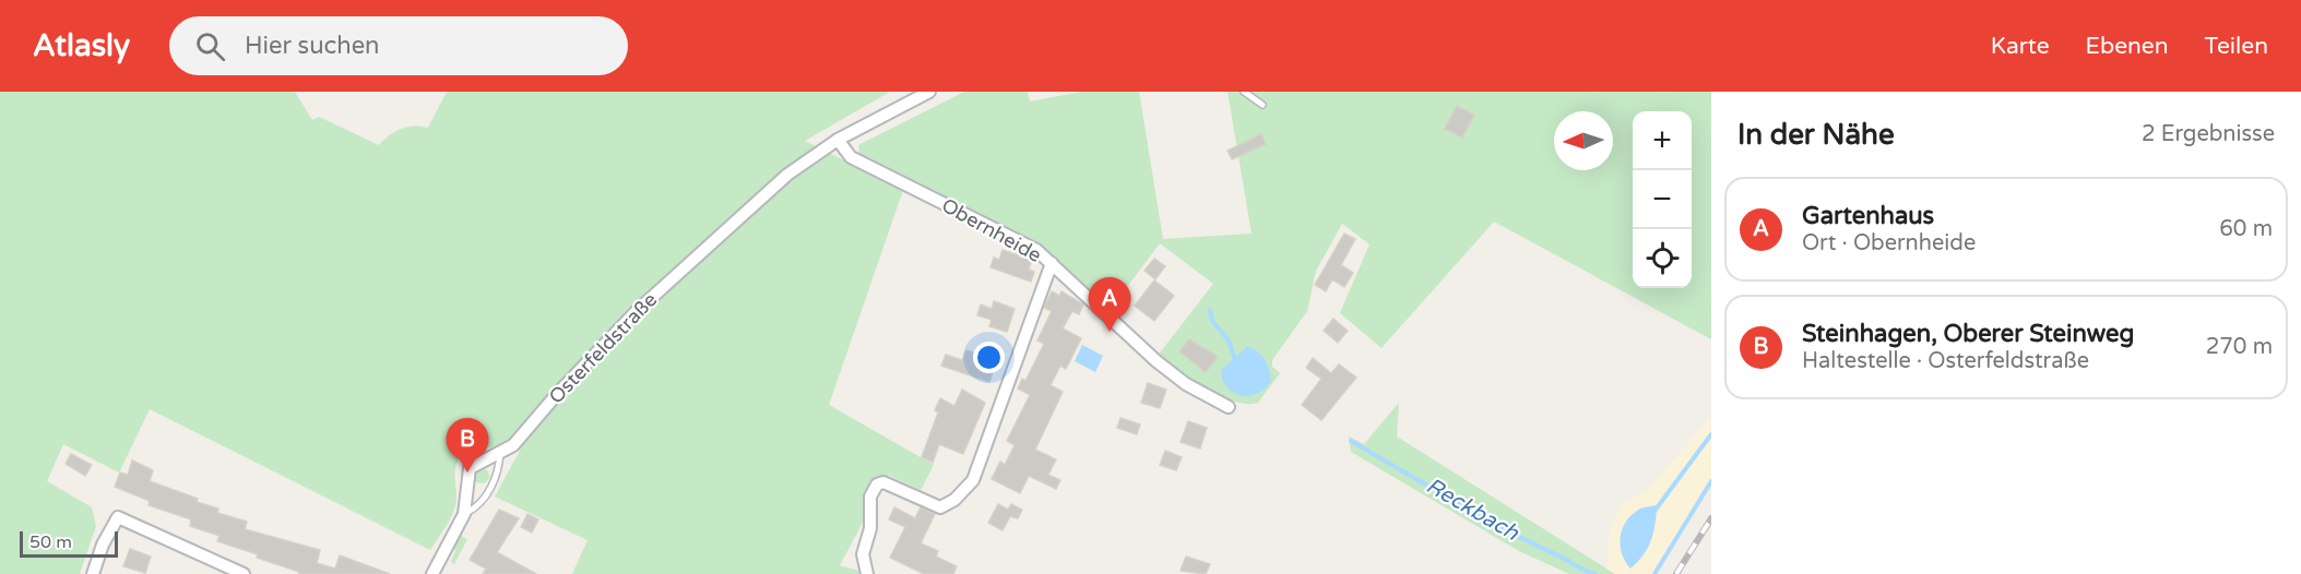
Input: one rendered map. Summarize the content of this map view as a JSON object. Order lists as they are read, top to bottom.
{
  "streets": {
    "street": ["Obernheide", "Osterfeldstraße"]
  },
  "crossings": [
    ["Obernheide", "Osterfeldstraße"]
  ],
  "water": ["Reckbach"],
  "scale_bar": "50 m",
  "north": "left",
  "page": {
    "header": "Atlasly",
    "search": "Hier suchen",
    "nav": ["Karte", "Ebenen", "Teilen"],
    "heading": ["In der Nähe", "2 Ergebnisse"],
    "map_buttons": ["+", "−"],
    "list": [
      {
        "mark": "A",
        "name": "Gartenhaus",
        "note": "Ort · Obernheide",
        "value": "60 m"
      },
      {
        "mark": "B",
        "name": "Steinhagen, Oberer Steinweg",
        "note": "Haltestelle · Osterfeldstraße",
        "value": "270 m"
      }
    ],
    "pins": ["A", "B"],
    "scale": "50 m"
  }
}
